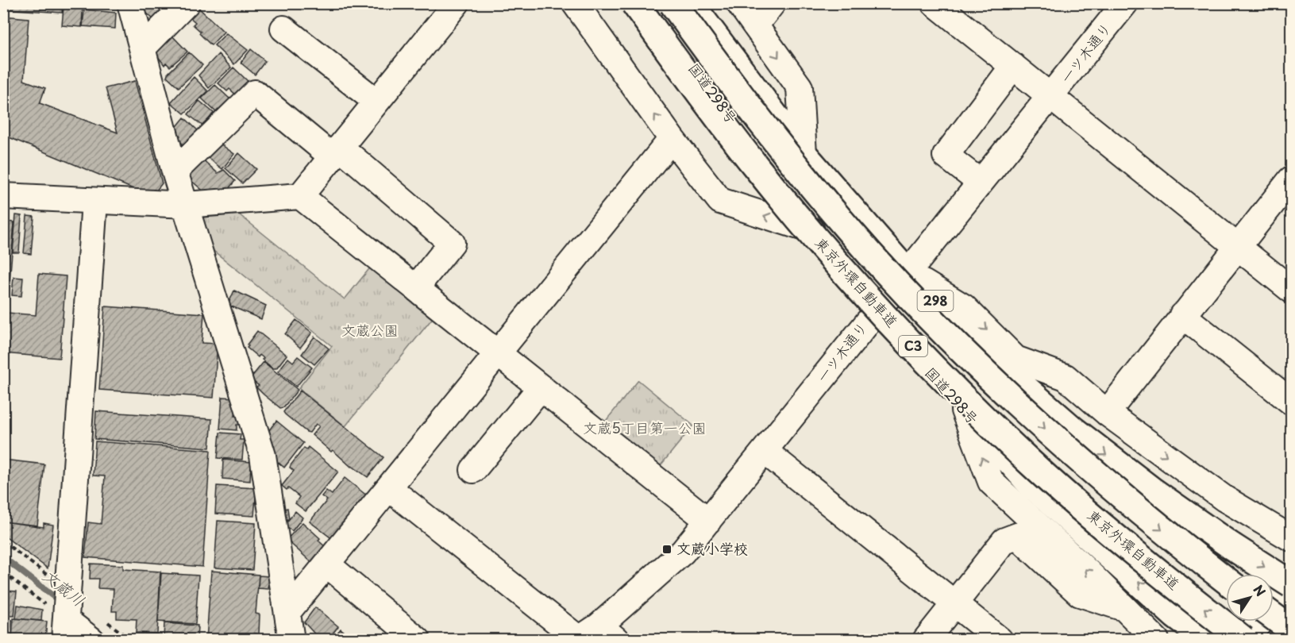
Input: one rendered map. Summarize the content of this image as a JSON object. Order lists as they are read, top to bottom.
{
  "streets": {
    "highway": [
      "国道298号",
      "東京外環自動車道",
      "298",
      "C3"
    ],
    "street": ["一ツ木通り"]
  },
  "crossings": [
    ["一ツ木通り", "国道298号"],
    ["一ツ木通り", "298"]
  ],
  "water": ["文蔵川"],
  "parks": ["文蔵公園", "文蔵5丁目第一公園"],
  "places": {
    "transit": ["文蔵小学校"]
  },
  "north": "top right"
}
